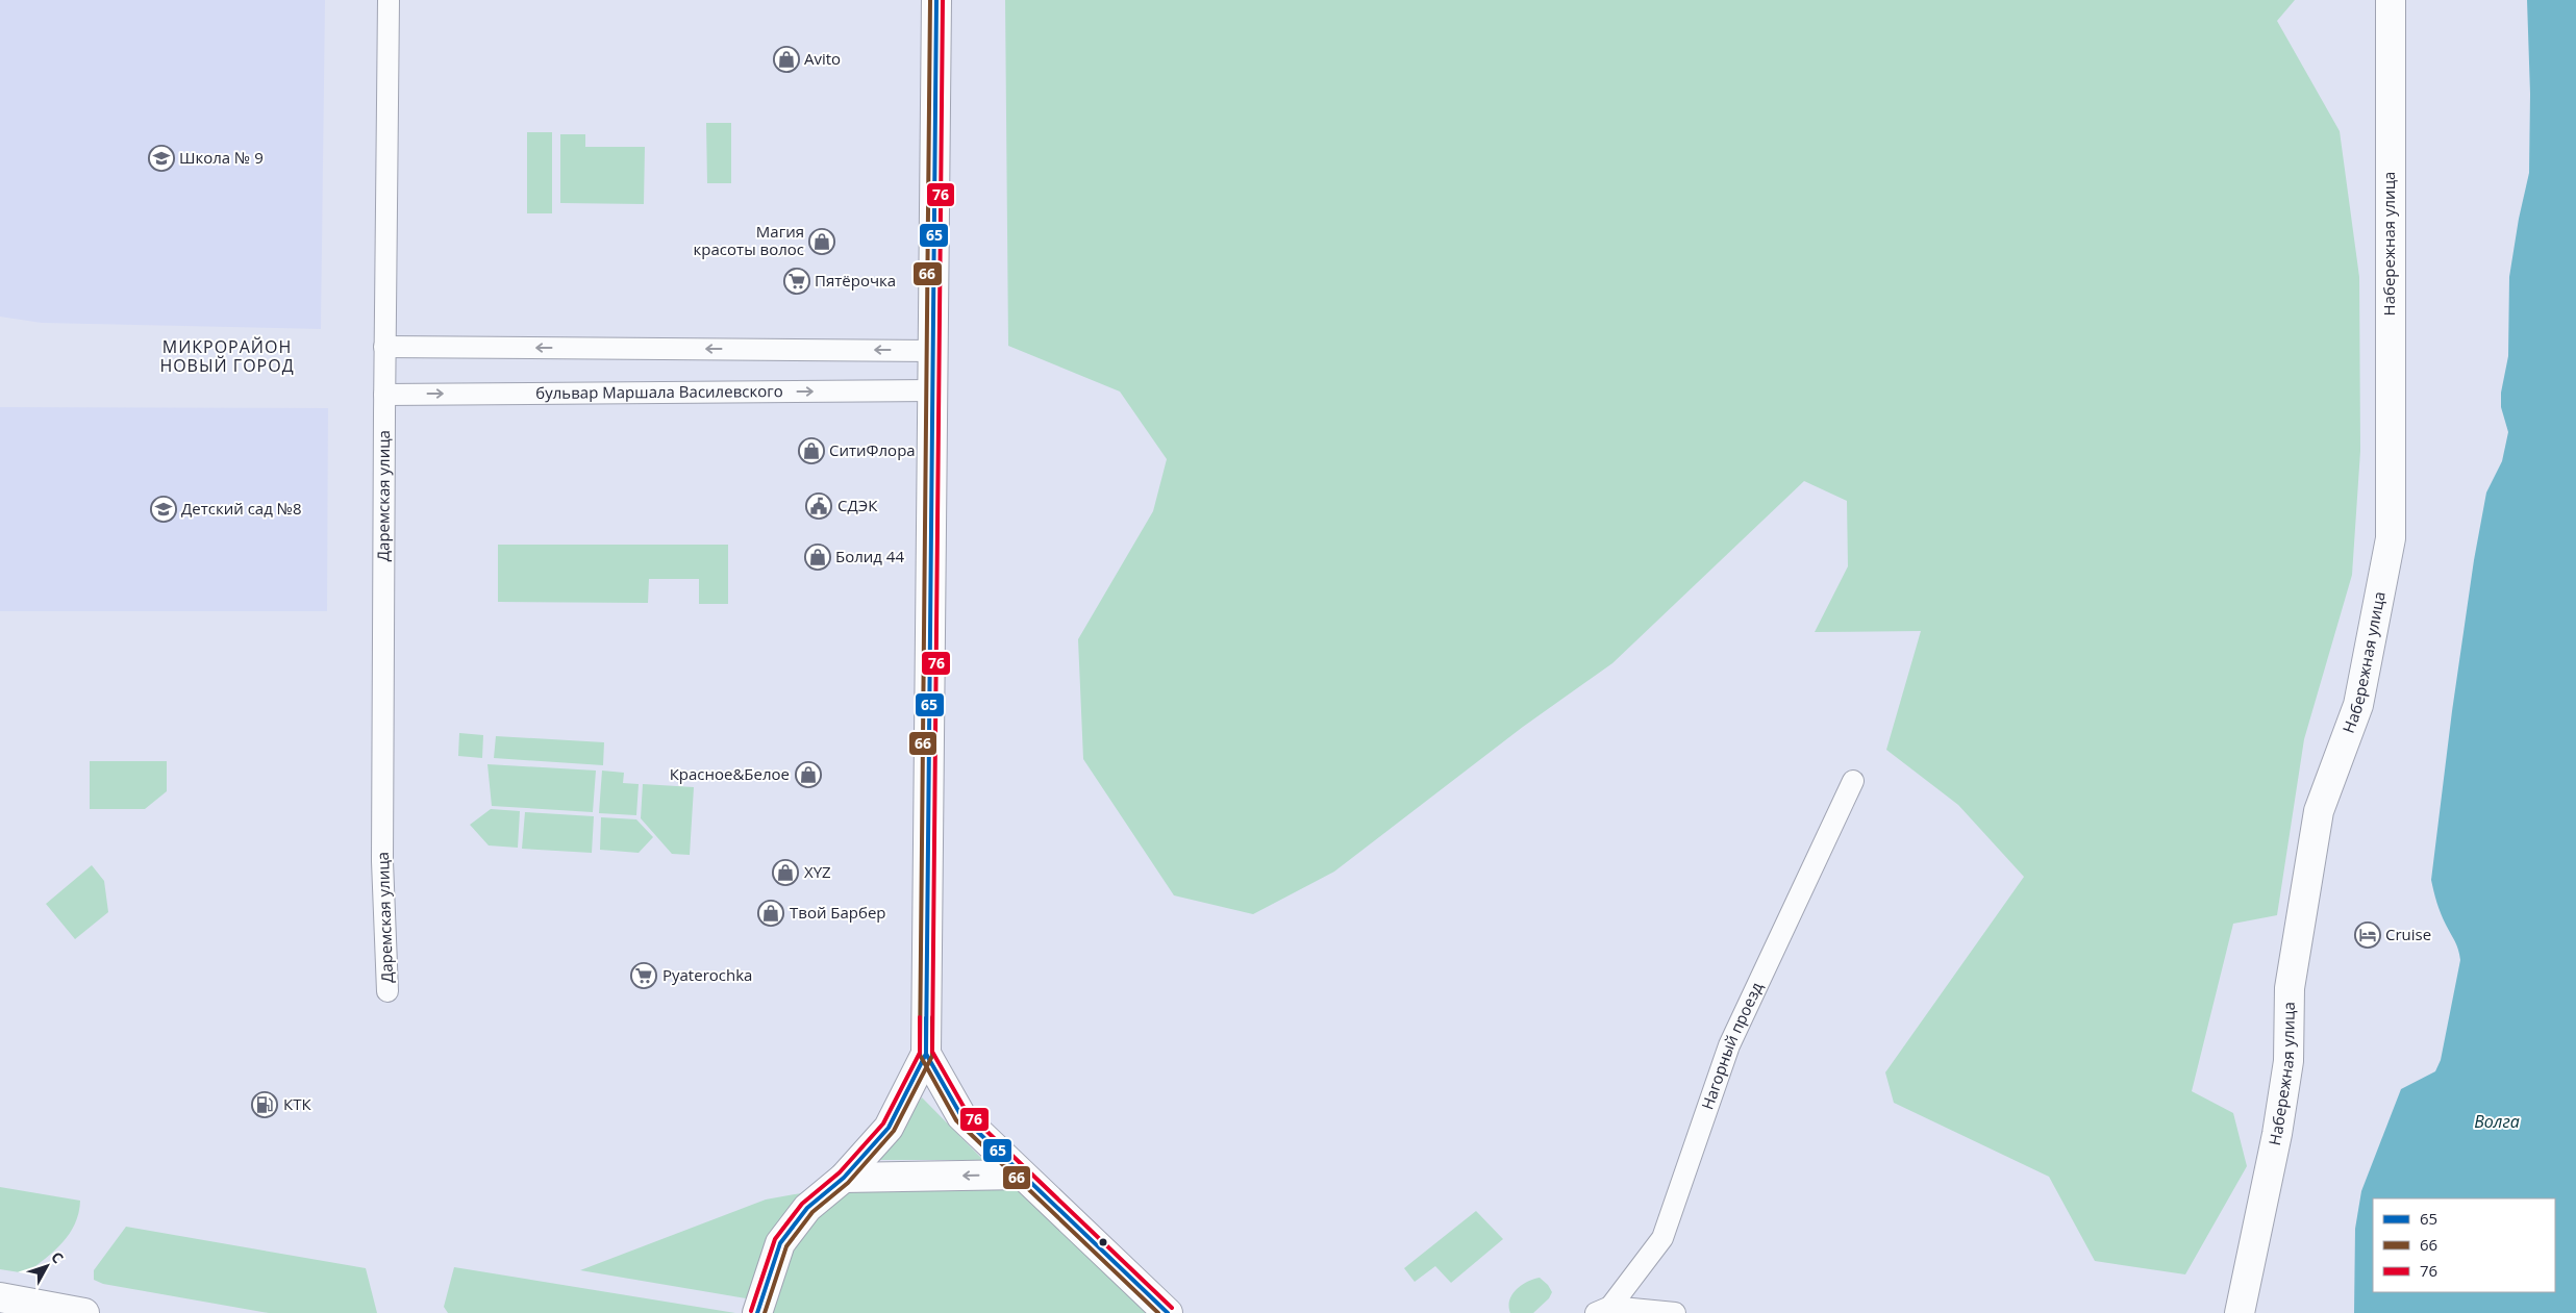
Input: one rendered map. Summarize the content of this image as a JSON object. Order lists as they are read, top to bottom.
{
  "streets": {
    "main road": ["Набережная улица"],
    "street": ["бульвар Маршала Василевского", "Даремская улица", "Нагорный проезд"]
  },
  "crossings": [
    ["бульвар Маршала Василевского", "Даремская улица"]
  ],
  "districts": ["МИКРОРАЙОН НОВЫЙ ГОРОД"],
  "water": ["Волга"],
  "places": {
    "shop": [
      "Avito",
      "Магия красоты волос",
      "СитиФлора",
      "Болид 44",
      "Красное&Белое",
      "XYZ",
      "Твой Барбер"
    ],
    "school or university": ["Школа № 9", "Детский сад №8"],
    "supermarket": ["Пятёрочка", "Pyaterochka"],
    "public building": ["СДЭК"],
    "hotel": ["Cruise"],
    "fuel station": ["КТК"]
  },
  "lines": ["transit line 65", "transit line 66", "transit line 76"],
  "legend": ["65", "66", "76"],
  "north": "top right"
}
